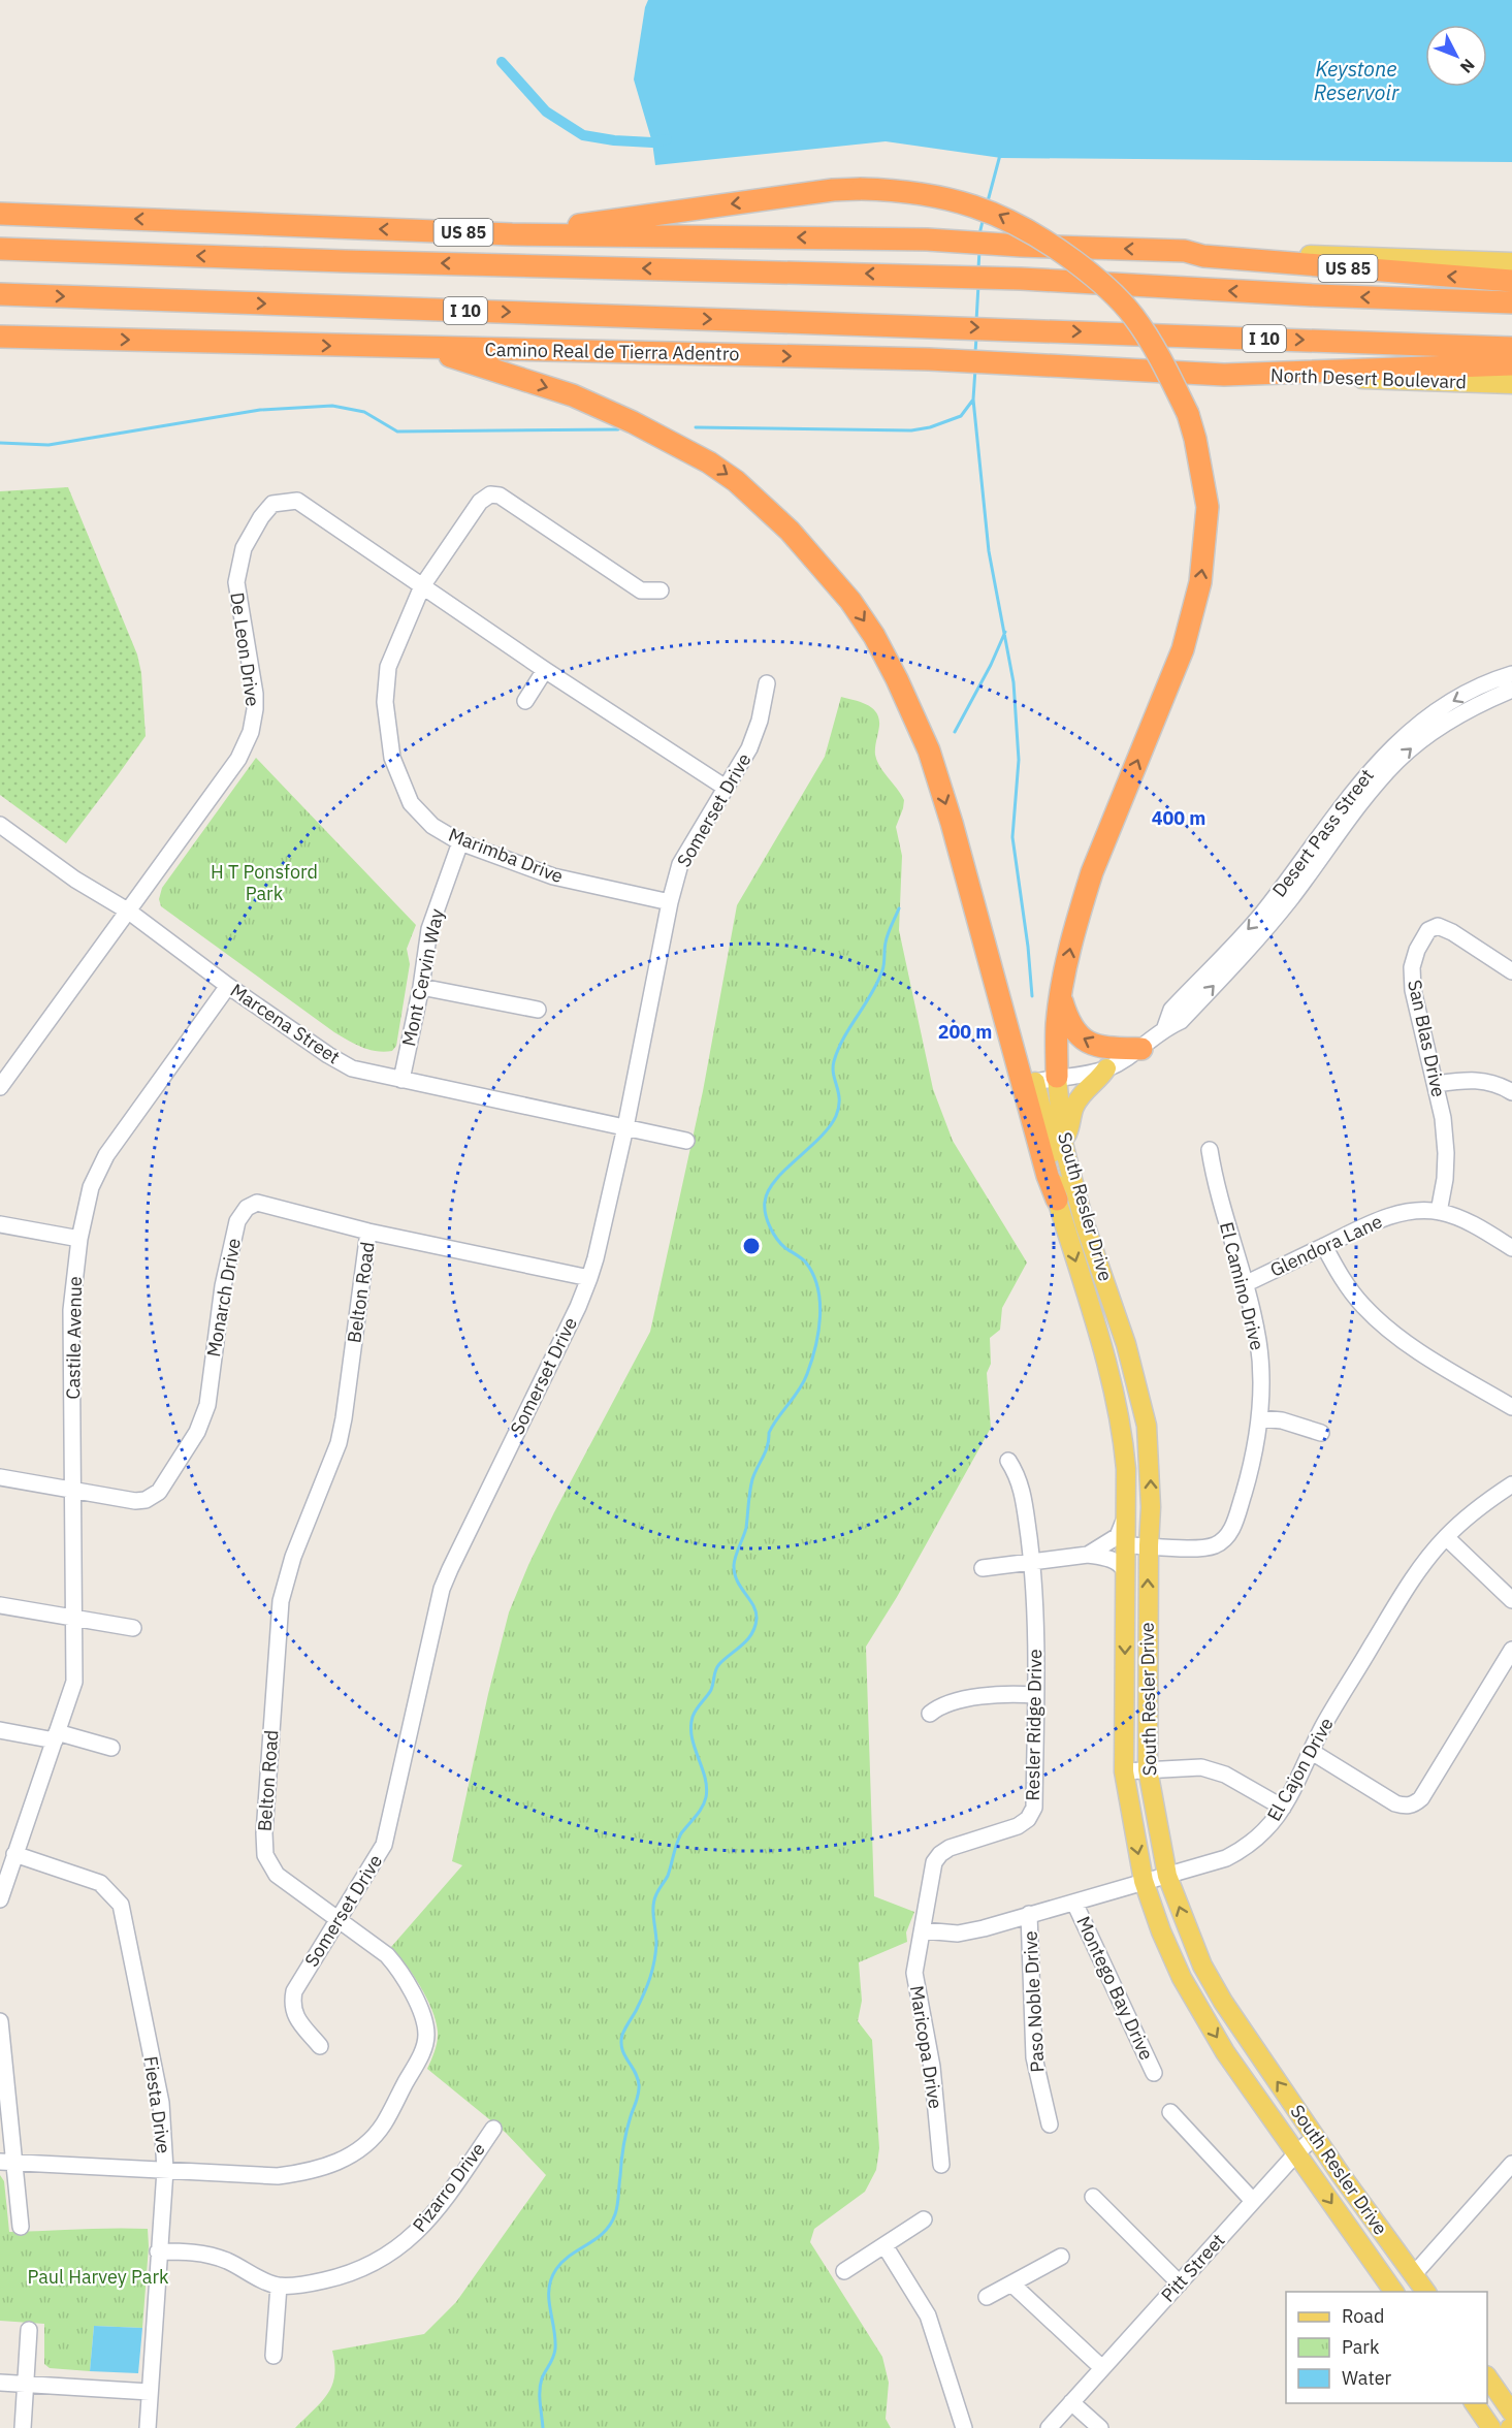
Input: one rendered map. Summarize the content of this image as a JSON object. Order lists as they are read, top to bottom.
{
  "streets": {
    "highway": ["US 85", "I 10", "Camino Real de Tierra Adentro"],
    "main road": ["North Desert Boulevard", "South Resler Drive"],
    "street": [
      "De Leon Drive",
      "Somerset Drive",
      "Desert Pass Street",
      "Marimba Drive",
      "Mont Cervin Way",
      "Marcena Street",
      "San Blas Drive",
      "Glendora Lane",
      "El Camino Drive",
      "Belton Road",
      "Monarch Drive",
      "Castile Avenue",
      "Resler Ridge Drive",
      "El Cajon Drive",
      "Montego Bay Drive",
      "Paso Noble Drive",
      "Maricopa Drive",
      "Fiesta Drive",
      "Pizarro Drive",
      "Pitt Street"
    ]
  },
  "crossings": [
    ["Camino Real de Tierra Adentro", "North Desert Boulevard"],
    ["De Leon Drive", "Somerset Drive"],
    ["De Leon Drive", "Marimba Drive"],
    ["De Leon Drive", "Marcena Street"],
    ["Somerset Drive", "Marimba Drive"],
    ["Somerset Drive", "Marcena Street"],
    ["Somerset Drive", "Belton Road"],
    ["Somerset Drive", "Monarch Drive"],
    ["Desert Pass Street", "South Resler Drive"],
    ["Marimba Drive", "Mont Cervin Way"],
    ["Mont Cervin Way", "Marcena Street"],
    ["Marcena Street", "Castile Avenue"],
    ["San Blas Drive", "Glendora Lane"],
    ["South Resler Drive", "El Camino Drive"],
    ["South Resler Drive", "El Cajon Drive"],
    ["South Resler Drive", "Pitt Street"],
    ["Glendora Lane", "El Camino Drive"],
    ["Belton Road", "Monarch Drive"],
    ["Belton Road", "Fiesta Drive"],
    ["Monarch Drive", "Castile Avenue"],
    ["Castile Avenue", "Fiesta Drive"],
    ["Resler Ridge Drive", "El Cajon Drive"],
    ["Resler Ridge Drive", "Maricopa Drive"],
    ["El Cajon Drive", "Montego Bay Drive"],
    ["El Cajon Drive", "Paso Noble Drive"],
    ["El Cajon Drive", "Maricopa Drive"],
    ["Fiesta Drive", "Pizarro Drive"]
  ],
  "water": ["Keystone Reservoir"],
  "parks": ["H T Ponsford Park", "Paul Harvey Park"],
  "legend": ["Road", "Park", "Water"],
  "north": "bottom right",
  "rings": ["400 m", "200 m"]
}
